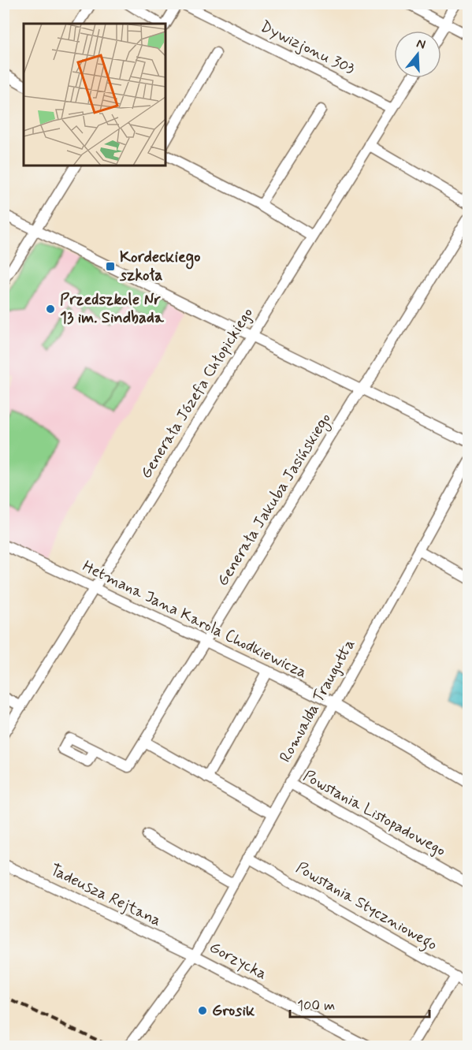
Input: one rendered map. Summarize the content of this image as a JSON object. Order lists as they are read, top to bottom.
{
  "streets": {
    "street": [
      "Dywizjonu 303",
      "Generała Józefa Chłopickiego",
      "Generała Jakuba Jasińskiego",
      "Hetmana Jana Karola Chodkiewicza",
      "Romualda Traugutta",
      "Powstania Listopadowego",
      "Tadeusza Rejtana",
      "Powstania Styczniowego",
      "Gorzycka"
    ]
  },
  "crossings": [
    ["Dywizjonu 303", "Generała Józefa Chłopickiego"],
    ["Generała Józefa Chłopickiego", "Hetmana Jana Karola Chodkiewicza"],
    ["Generała Jakuba Jasińskiego", "Hetmana Jana Karola Chodkiewicza"],
    ["Hetmana Jana Karola Chodkiewicza", "Romualda Traugutta"],
    ["Romualda Traugutta", "Powstania Listopadowego"],
    ["Romualda Traugutta", "Tadeusza Rejtana"],
    ["Romualda Traugutta", "Powstania Styczniowego"],
    ["Romualda Traugutta", "Gorzycka"],
    ["Tadeusza Rejtana", "Gorzycka"]
  ],
  "places": {
    "transit": ["Kordeckiego szkoła"],
    "other": ["Przedszkole Nr 13 im. Sindbada", "Grosik"]
  },
  "scale_bar": "100 m",
  "north": "top"
}
